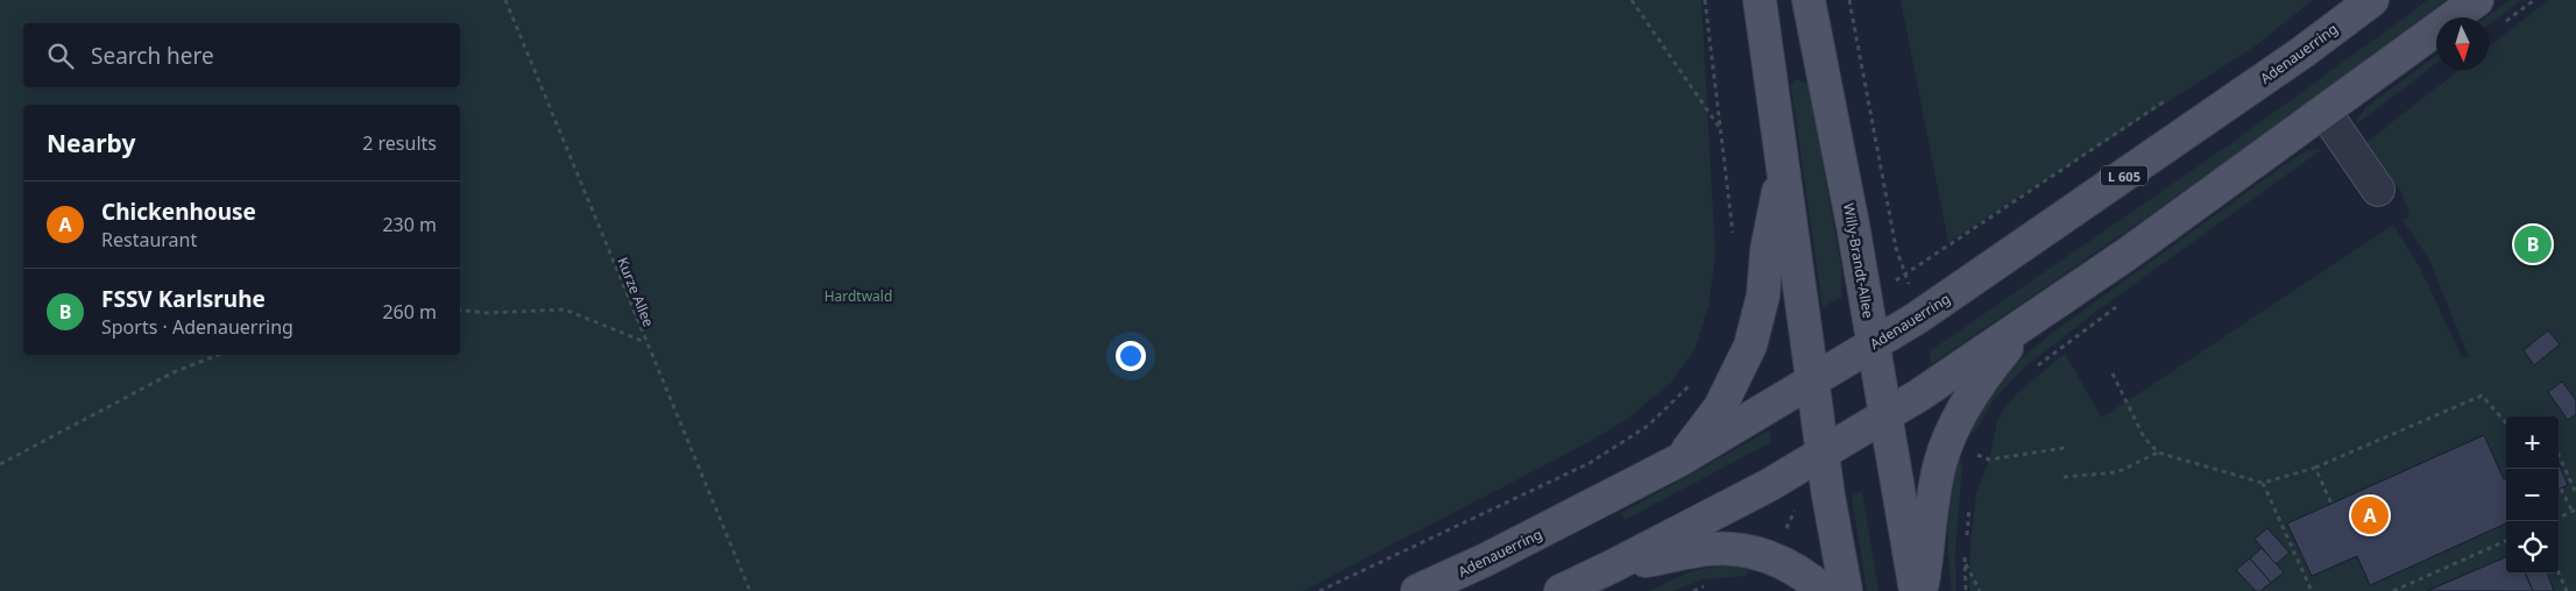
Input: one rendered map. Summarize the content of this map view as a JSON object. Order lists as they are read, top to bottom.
{
  "streets": {
    "main road": ["Adenauerring", "L 605", "Willy-Brandt-Allee"],
    "path": ["Kurze Allee"]
  },
  "crossings": [
    ["Adenauerring", "Willy-Brandt-Allee"]
  ],
  "parks": ["Hardtwald"],
  "north": "bottom",
  "page": {
    "search": "Search here",
    "heading": ["Nearby", "2 results"],
    "list": [
      {
        "mark": "A",
        "name": "Chickenhouse",
        "note": "Restaurant",
        "value": "230 m"
      },
      {
        "mark": "B",
        "name": "FSSV Karlsruhe",
        "note": "Sports · Adenauerring",
        "value": "260 m"
      }
    ],
    "pins": ["B", "A"],
    "map_buttons": ["+", "−"]
  }
}
